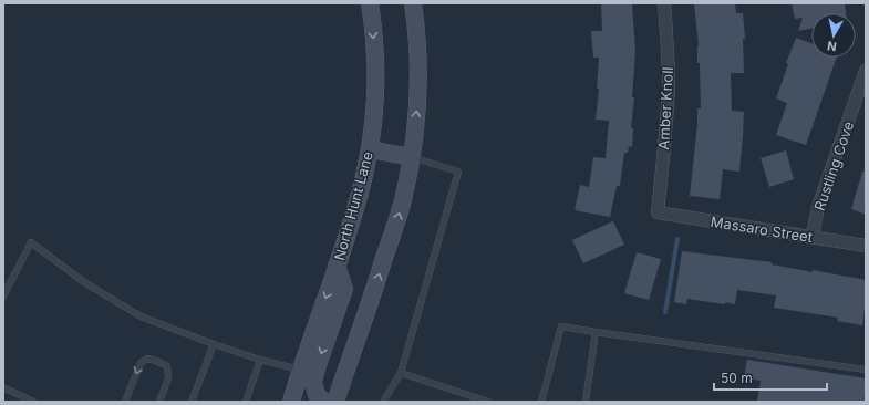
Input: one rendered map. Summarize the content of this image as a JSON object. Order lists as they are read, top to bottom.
{
  "streets": {
    "main road": ["North Hunt Lane"],
    "street": ["Amber Knoll", "Rustling Cove", "Massaro Street"]
  },
  "crossings": [
    ["Amber Knoll", "Massaro Street"],
    ["Rustling Cove", "Massaro Street"]
  ],
  "scale_bar": "50 m",
  "north": "bottom"
}
